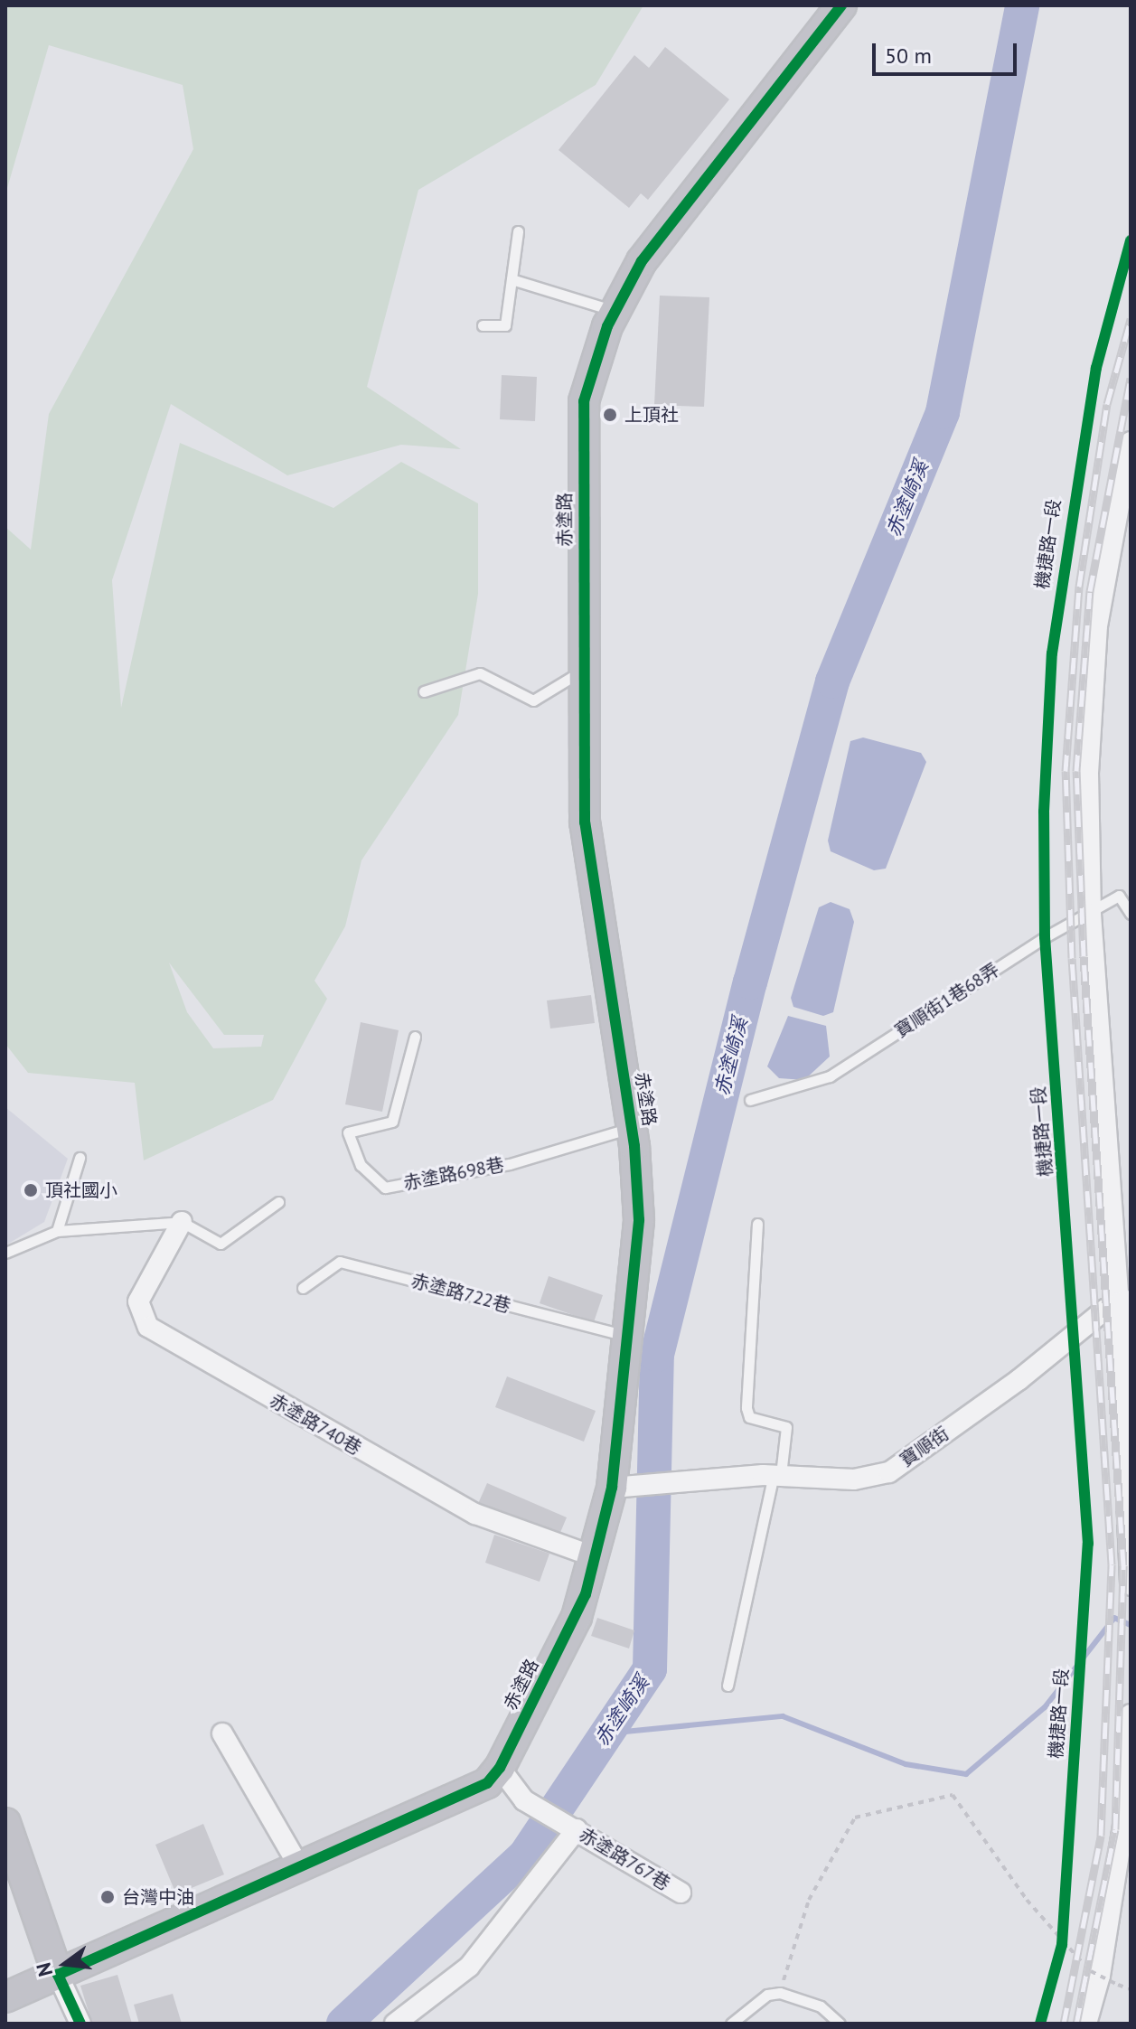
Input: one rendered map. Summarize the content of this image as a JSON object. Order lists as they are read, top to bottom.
{
  "streets": {
    "street": [
      "赤塗路",
      "赤塗路740巷",
      "寶順街",
      "赤塗路767巷"
    ],
    "lane": ["寶順街1巷68弄", "赤塗路698巷", "赤塗路722巷"],
    "cycle path": ["機捷路一段"]
  },
  "crossings": [
    ["赤塗路", "赤塗路698巷"],
    ["赤塗路", "赤塗路722巷"],
    ["赤塗路", "赤塗路740巷"],
    ["赤塗路", "寶順街"],
    ["赤塗路", "赤塗路767巷"]
  ],
  "water": ["赤塗崎溪"],
  "places": ["上頂社", "頂社國小", "台灣中油"],
  "scale_bar": "50 m",
  "north": "left"
}
